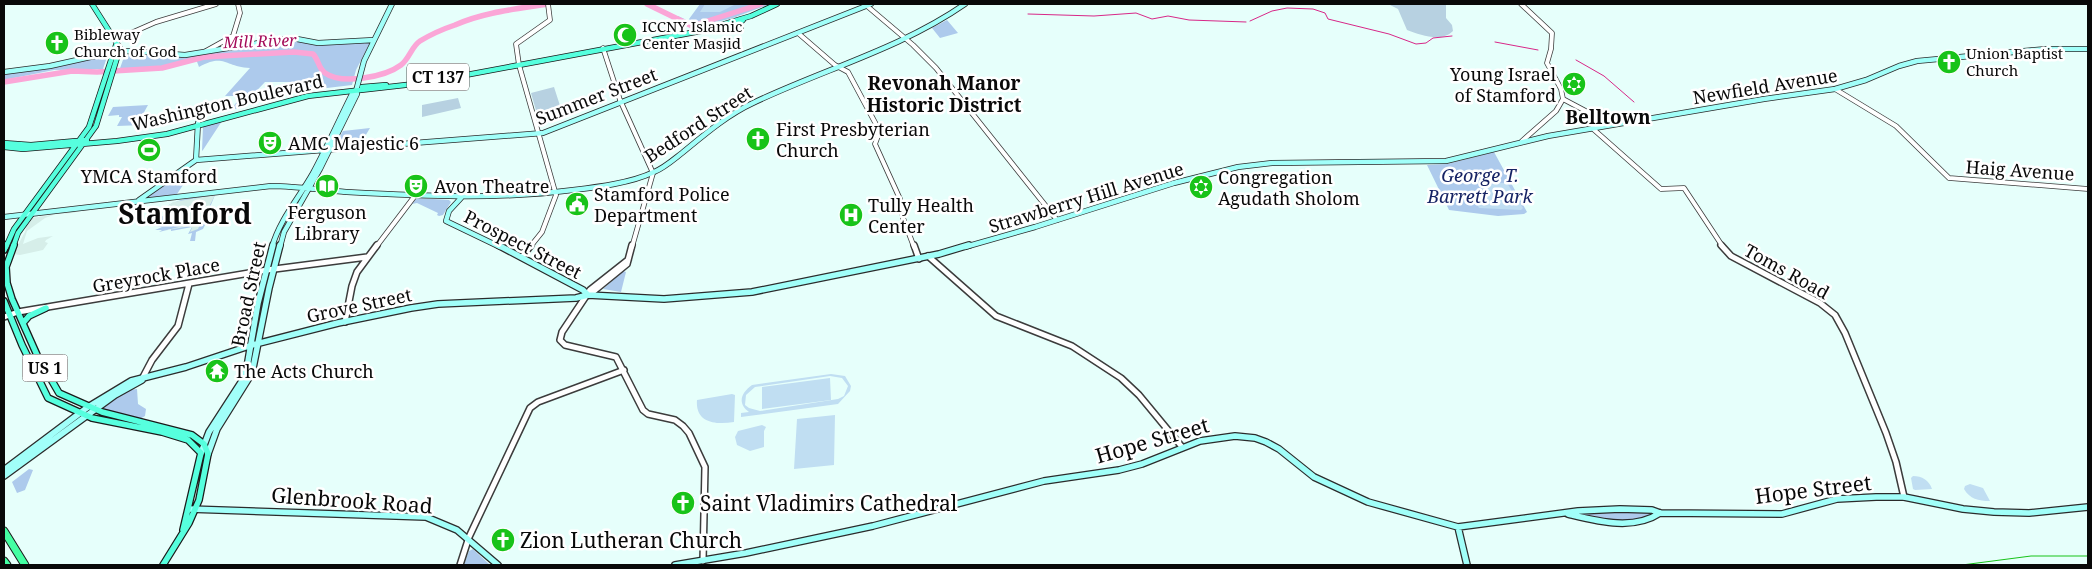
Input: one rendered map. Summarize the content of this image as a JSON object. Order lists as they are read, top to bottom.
{
  "streets": {
    "main road": [
      "CT 137",
      "Newfield Avenue",
      "Summer Street",
      "Washington Boulevard",
      "Bedford Street",
      "Strawberry Hill Avenue",
      "Prospect Street",
      "Broad Street",
      "Grove Street",
      "US 1",
      "Hope Street",
      "Glenbrook Road"
    ],
    "street": ["Haig Avenue", "Toms Road", "Greyrock Place"]
  },
  "crossings": [
    ["Newfield Avenue", "Haig Avenue"],
    ["Newfield Avenue", "Strawberry Hill Avenue"],
    ["Newfield Avenue", "Toms Road"],
    ["Summer Street", "Broad Street"],
    ["Washington Boulevard", "Broad Street"],
    ["Washington Boulevard", "US 1"],
    ["Bedford Street", "Prospect Street"],
    ["Strawberry Hill Avenue", "Prospect Street"],
    ["Strawberry Hill Avenue", "Grove Street"],
    ["Prospect Street", "Grove Street"],
    ["Toms Road", "Hope Street"],
    ["Greyrock Place", "Broad Street"],
    ["Greyrock Place", "US 1"],
    ["Broad Street", "Grove Street"],
    ["Broad Street", "US 1"],
    ["Grove Street", "US 1"]
  ],
  "districts": ["Revonah Manor Historic District", "Belltown", "Stamford"],
  "water": ["Mill River"],
  "parks": ["George T. Barrett Park"],
  "places": {
    "mosque": ["ICCNY Islamic Center Masjid"],
    "church": [
      "Bibleway Church of God",
      "Union Baptist Church",
      "First Presbyterian Church",
      "Saint Vladimirs Cathedral",
      "Zion Lutheran Church"
    ],
    "synagogue": ["Young Israel of Stamford", "Congregation Agudath Sholom"],
    "theatre": ["AMC Majestic 6", "Avon Theatre"],
    "sports": ["YMCA Stamford"],
    "library": ["Ferguson Library"],
    "public building": ["Stamford Police Department"],
    "hospital": ["Tully Health Center"],
    "temple": ["The Acts Church"]
  }
}
